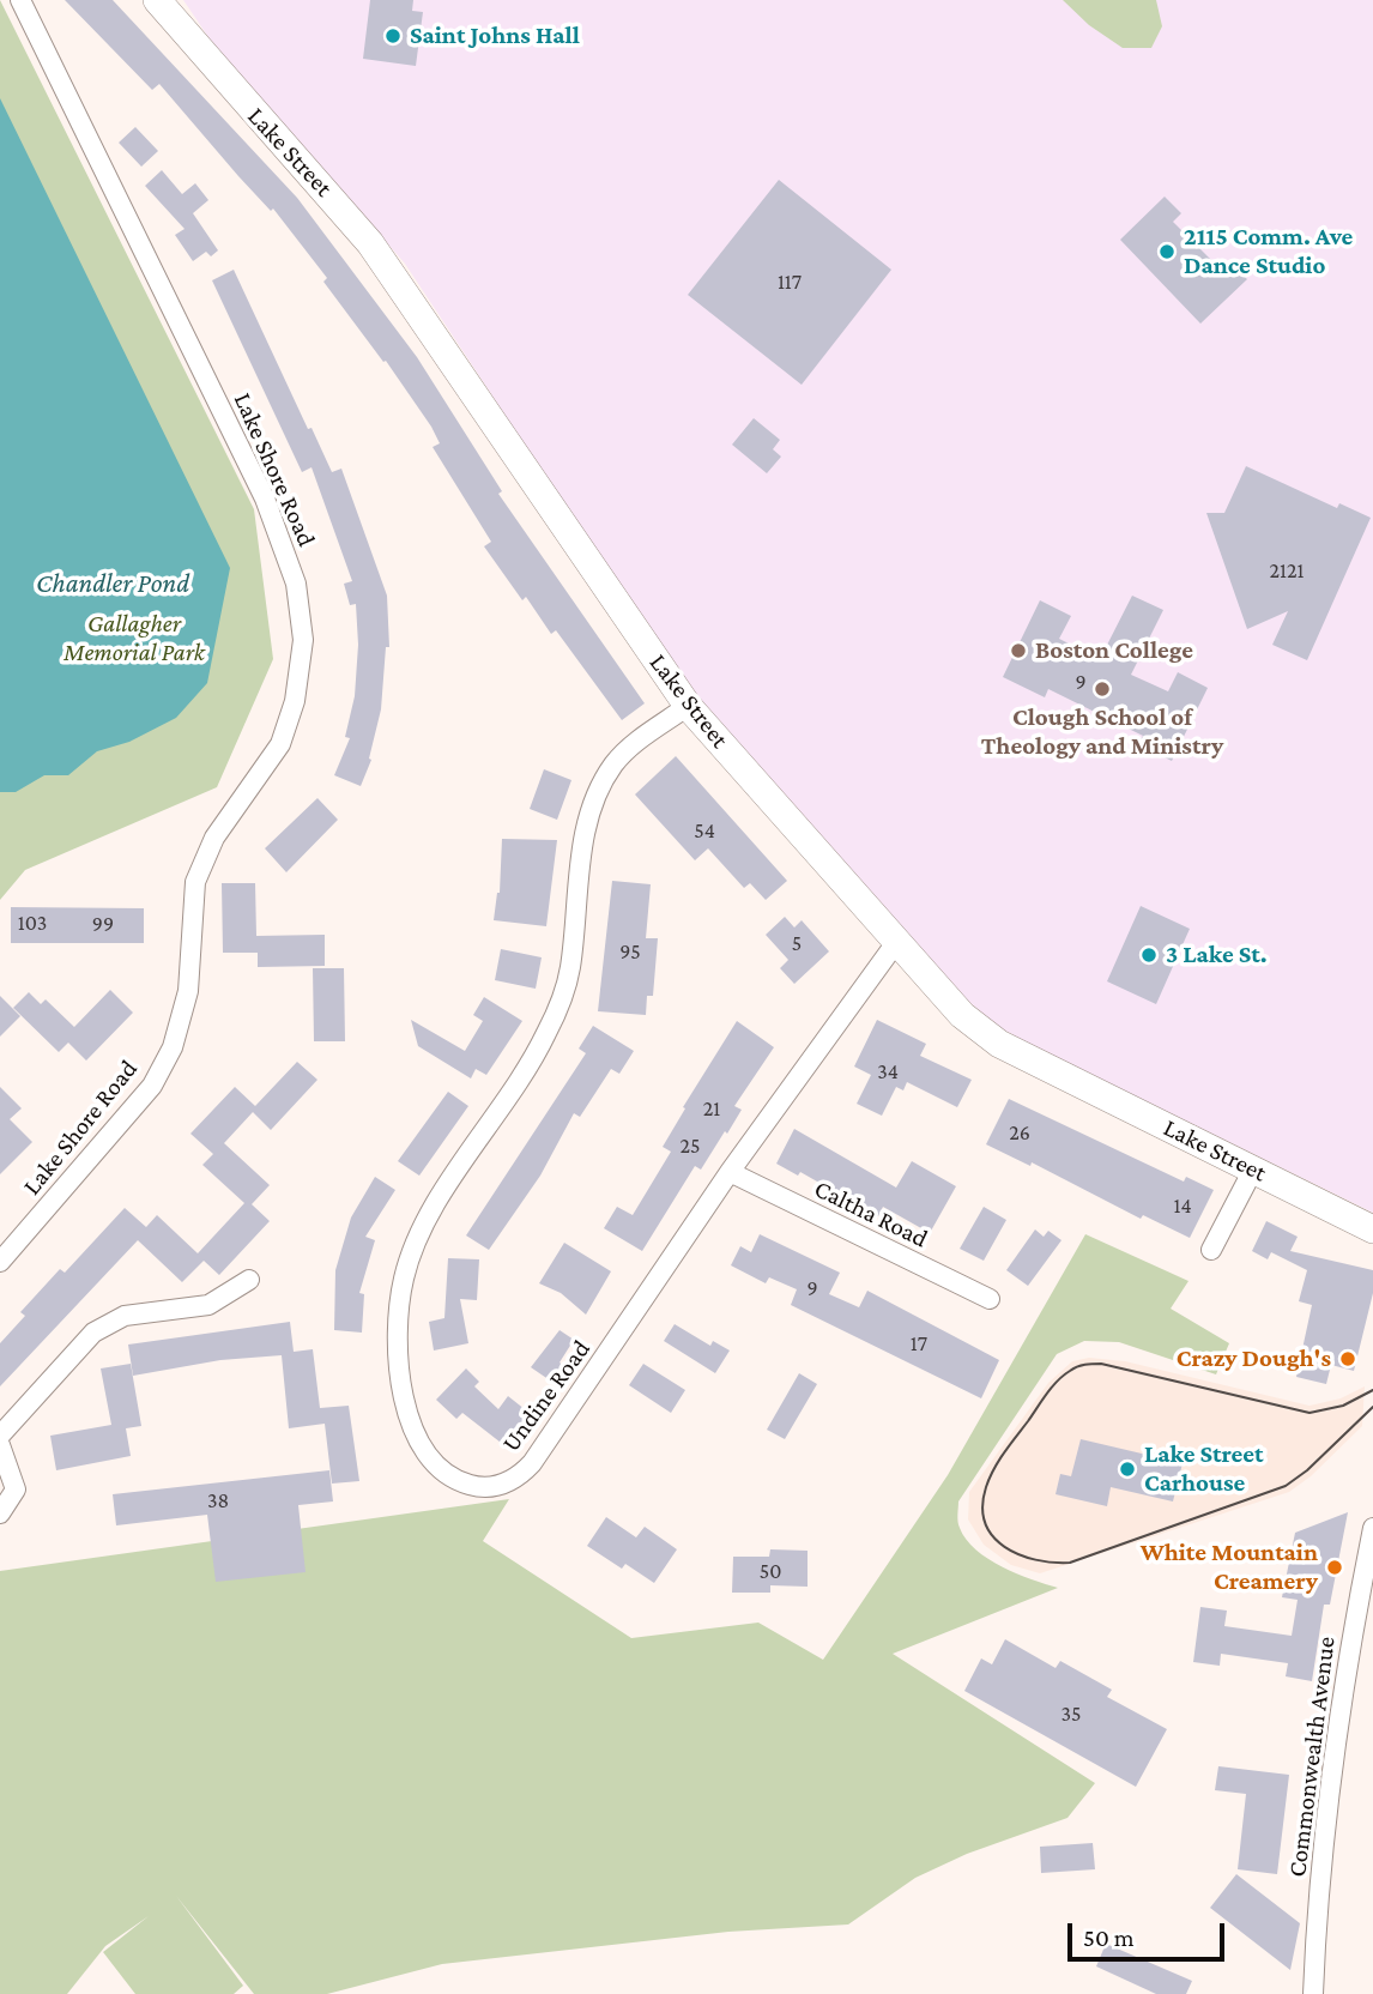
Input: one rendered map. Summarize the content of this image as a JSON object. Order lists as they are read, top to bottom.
{
  "streets": {
    "street": [
      "Lake Street",
      "Lake Shore Road",
      "Caltha Road",
      "Undine Road",
      "Commonwealth Avenue"
    ]
  },
  "crossings": [
    ["Lake Street", "Undine Road"],
    ["Caltha Road", "Undine Road"]
  ],
  "water": ["Chandler Pond"],
  "parks": ["Gallagher Memorial Park"],
  "places": [
    "Saint Johns Hall",
    "2115 Comm. Ave Dance Studio",
    "Boston College",
    "Clough School of Theology and Ministry",
    "3 Lake St.",
    "Crazy Dough's",
    "Lake Street Carhouse",
    "White Mountain Creamery"
  ],
  "house_numbers": [
    "117",
    "2121",
    "9",
    "54",
    "103",
    "99",
    "5",
    "95",
    "34",
    "21",
    "26",
    "25",
    "14",
    "9",
    "17",
    "38",
    "50",
    "35"
  ],
  "scale_bar": "50 m"
}
